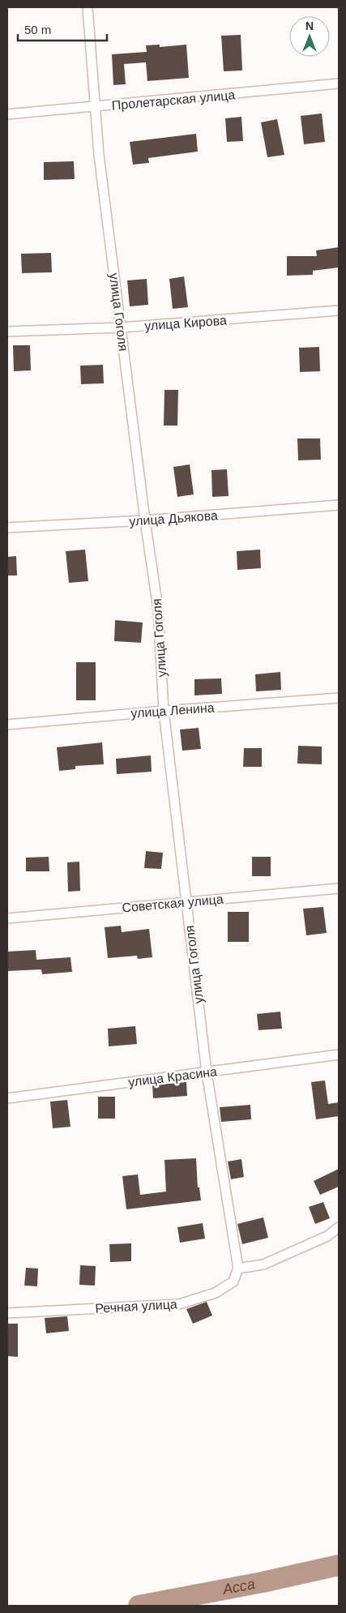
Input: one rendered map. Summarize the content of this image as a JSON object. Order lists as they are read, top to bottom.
{
  "streets": {
    "street": [
      "Пролетарская улица",
      "улица Гоголя",
      "улица Кирова",
      "улица Дьякова",
      "улица Ленина",
      "Советская улица",
      "улица Красина",
      "Речная улица"
    ]
  },
  "crossings": [
    ["Пролетарская улица", "улица Гоголя"],
    ["улица Гоголя", "улица Кирова"],
    ["улица Гоголя", "улица Дьякова"],
    ["улица Гоголя", "улица Ленина"],
    ["улица Гоголя", "Советская улица"],
    ["улица Гоголя", "улица Красина"],
    ["улица Гоголя", "Речная улица"]
  ],
  "water": ["Асса"],
  "scale_bar": "50 m",
  "north": "top"
}
